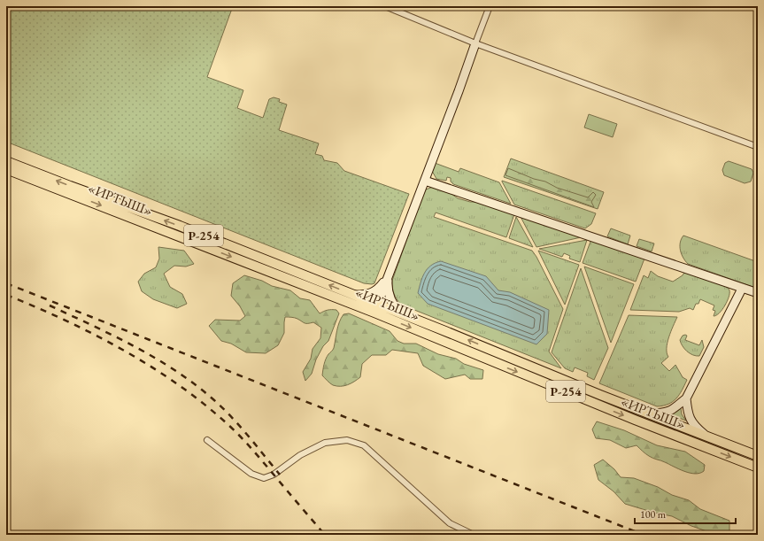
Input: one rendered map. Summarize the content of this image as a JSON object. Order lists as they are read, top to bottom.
{
  "streets": {
    "main road": ["«ИРТЫШ»", "Р-254"]
  },
  "scale_bar": "100 m"
}
